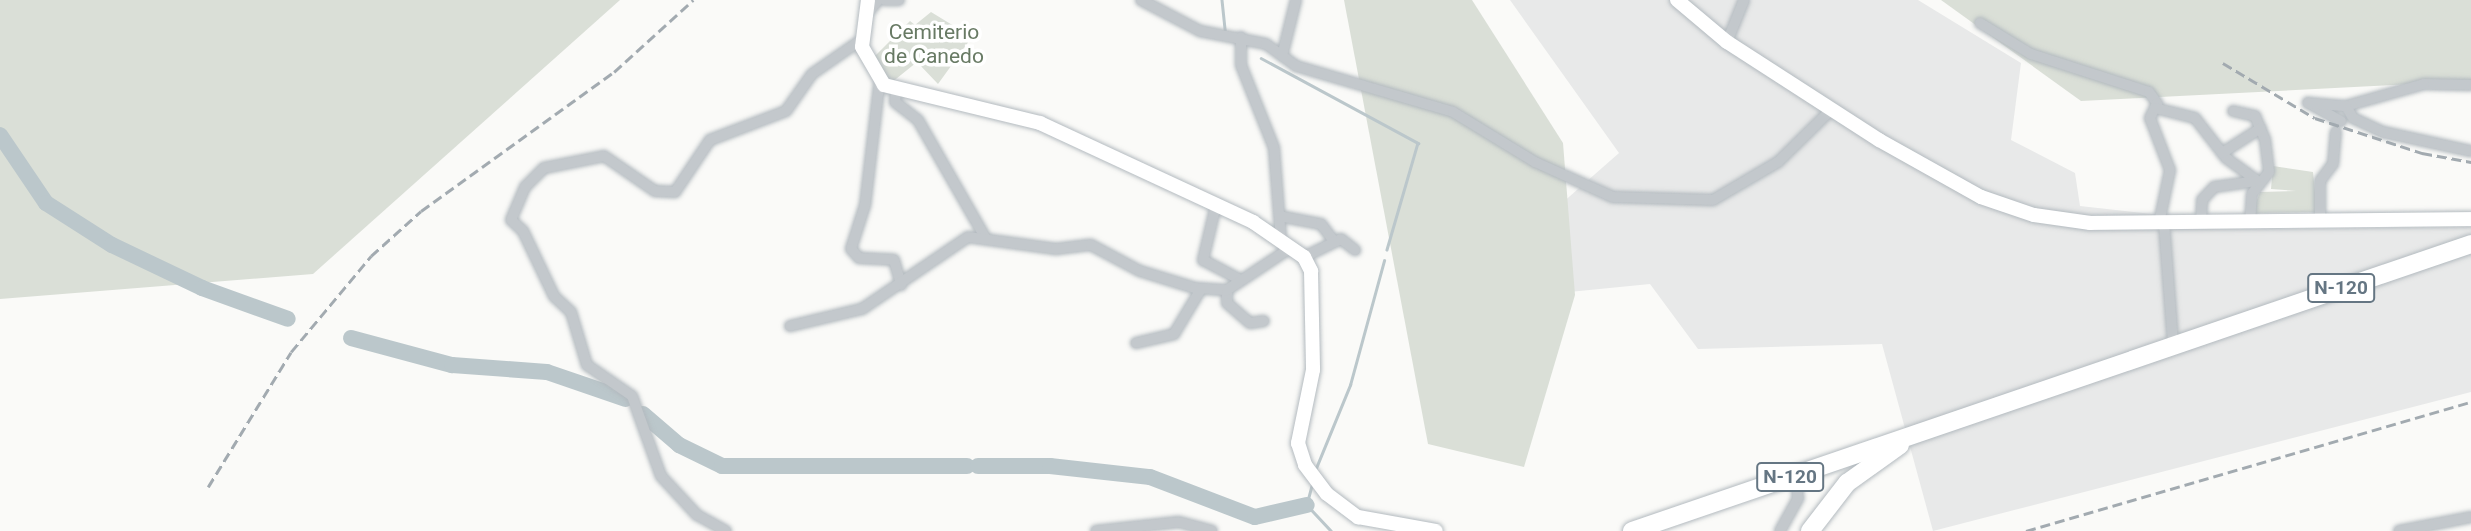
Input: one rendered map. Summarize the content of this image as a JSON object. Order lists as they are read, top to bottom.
{
  "streets": {
    "highway": ["N-120"]
  },
  "parks": ["Cemiterio de Canedo"]
}
